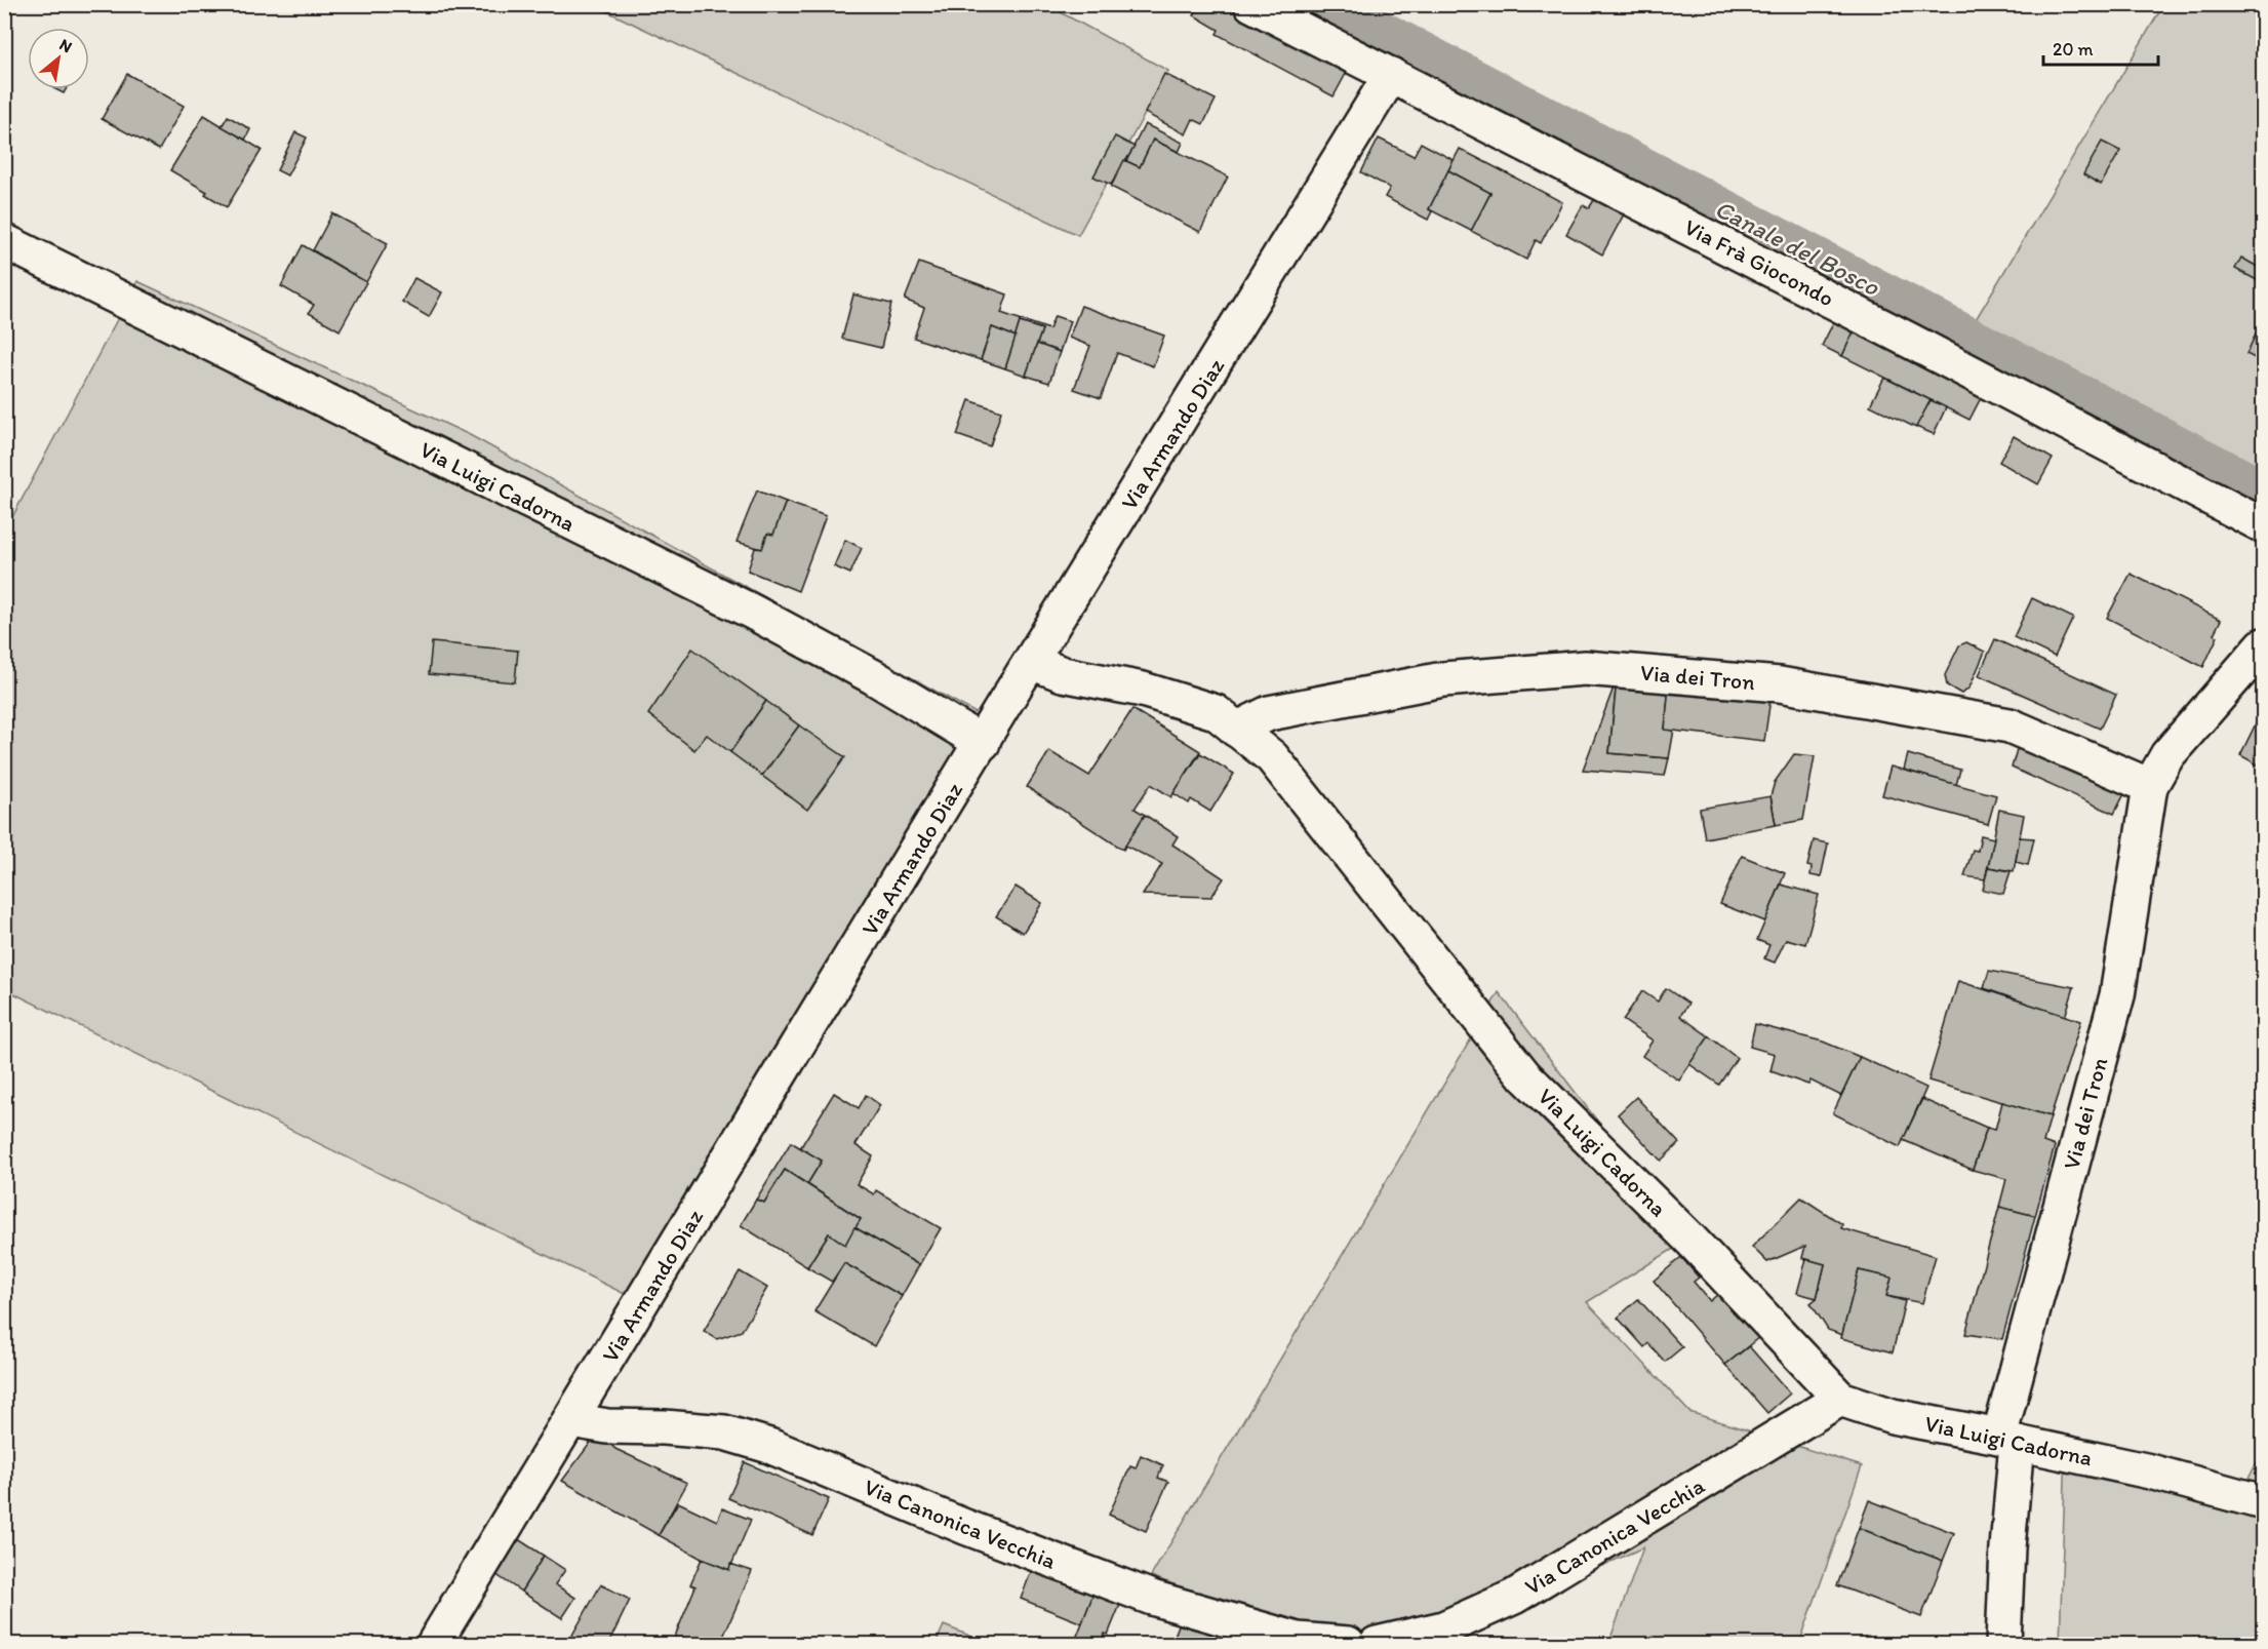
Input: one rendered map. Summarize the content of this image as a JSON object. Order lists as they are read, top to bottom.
{
  "streets": {
    "street": [
      "Via Frà Giocondo",
      "Via Armando Diaz",
      "Via Luigi Cadorna",
      "Via dei Tron",
      "Via Canonica Vecchia"
    ]
  },
  "crossings": [
    ["Via Frà Giocondo", "Via Armando Diaz"],
    ["Via Armando Diaz", "Via Luigi Cadorna"],
    ["Via Armando Diaz", "Via Canonica Vecchia"],
    ["Via Luigi Cadorna", "Via dei Tron"],
    ["Via Luigi Cadorna", "Via Canonica Vecchia"]
  ],
  "water": ["Canale del Bosco"],
  "scale_bar": "20 m",
  "north": "top right"
}
